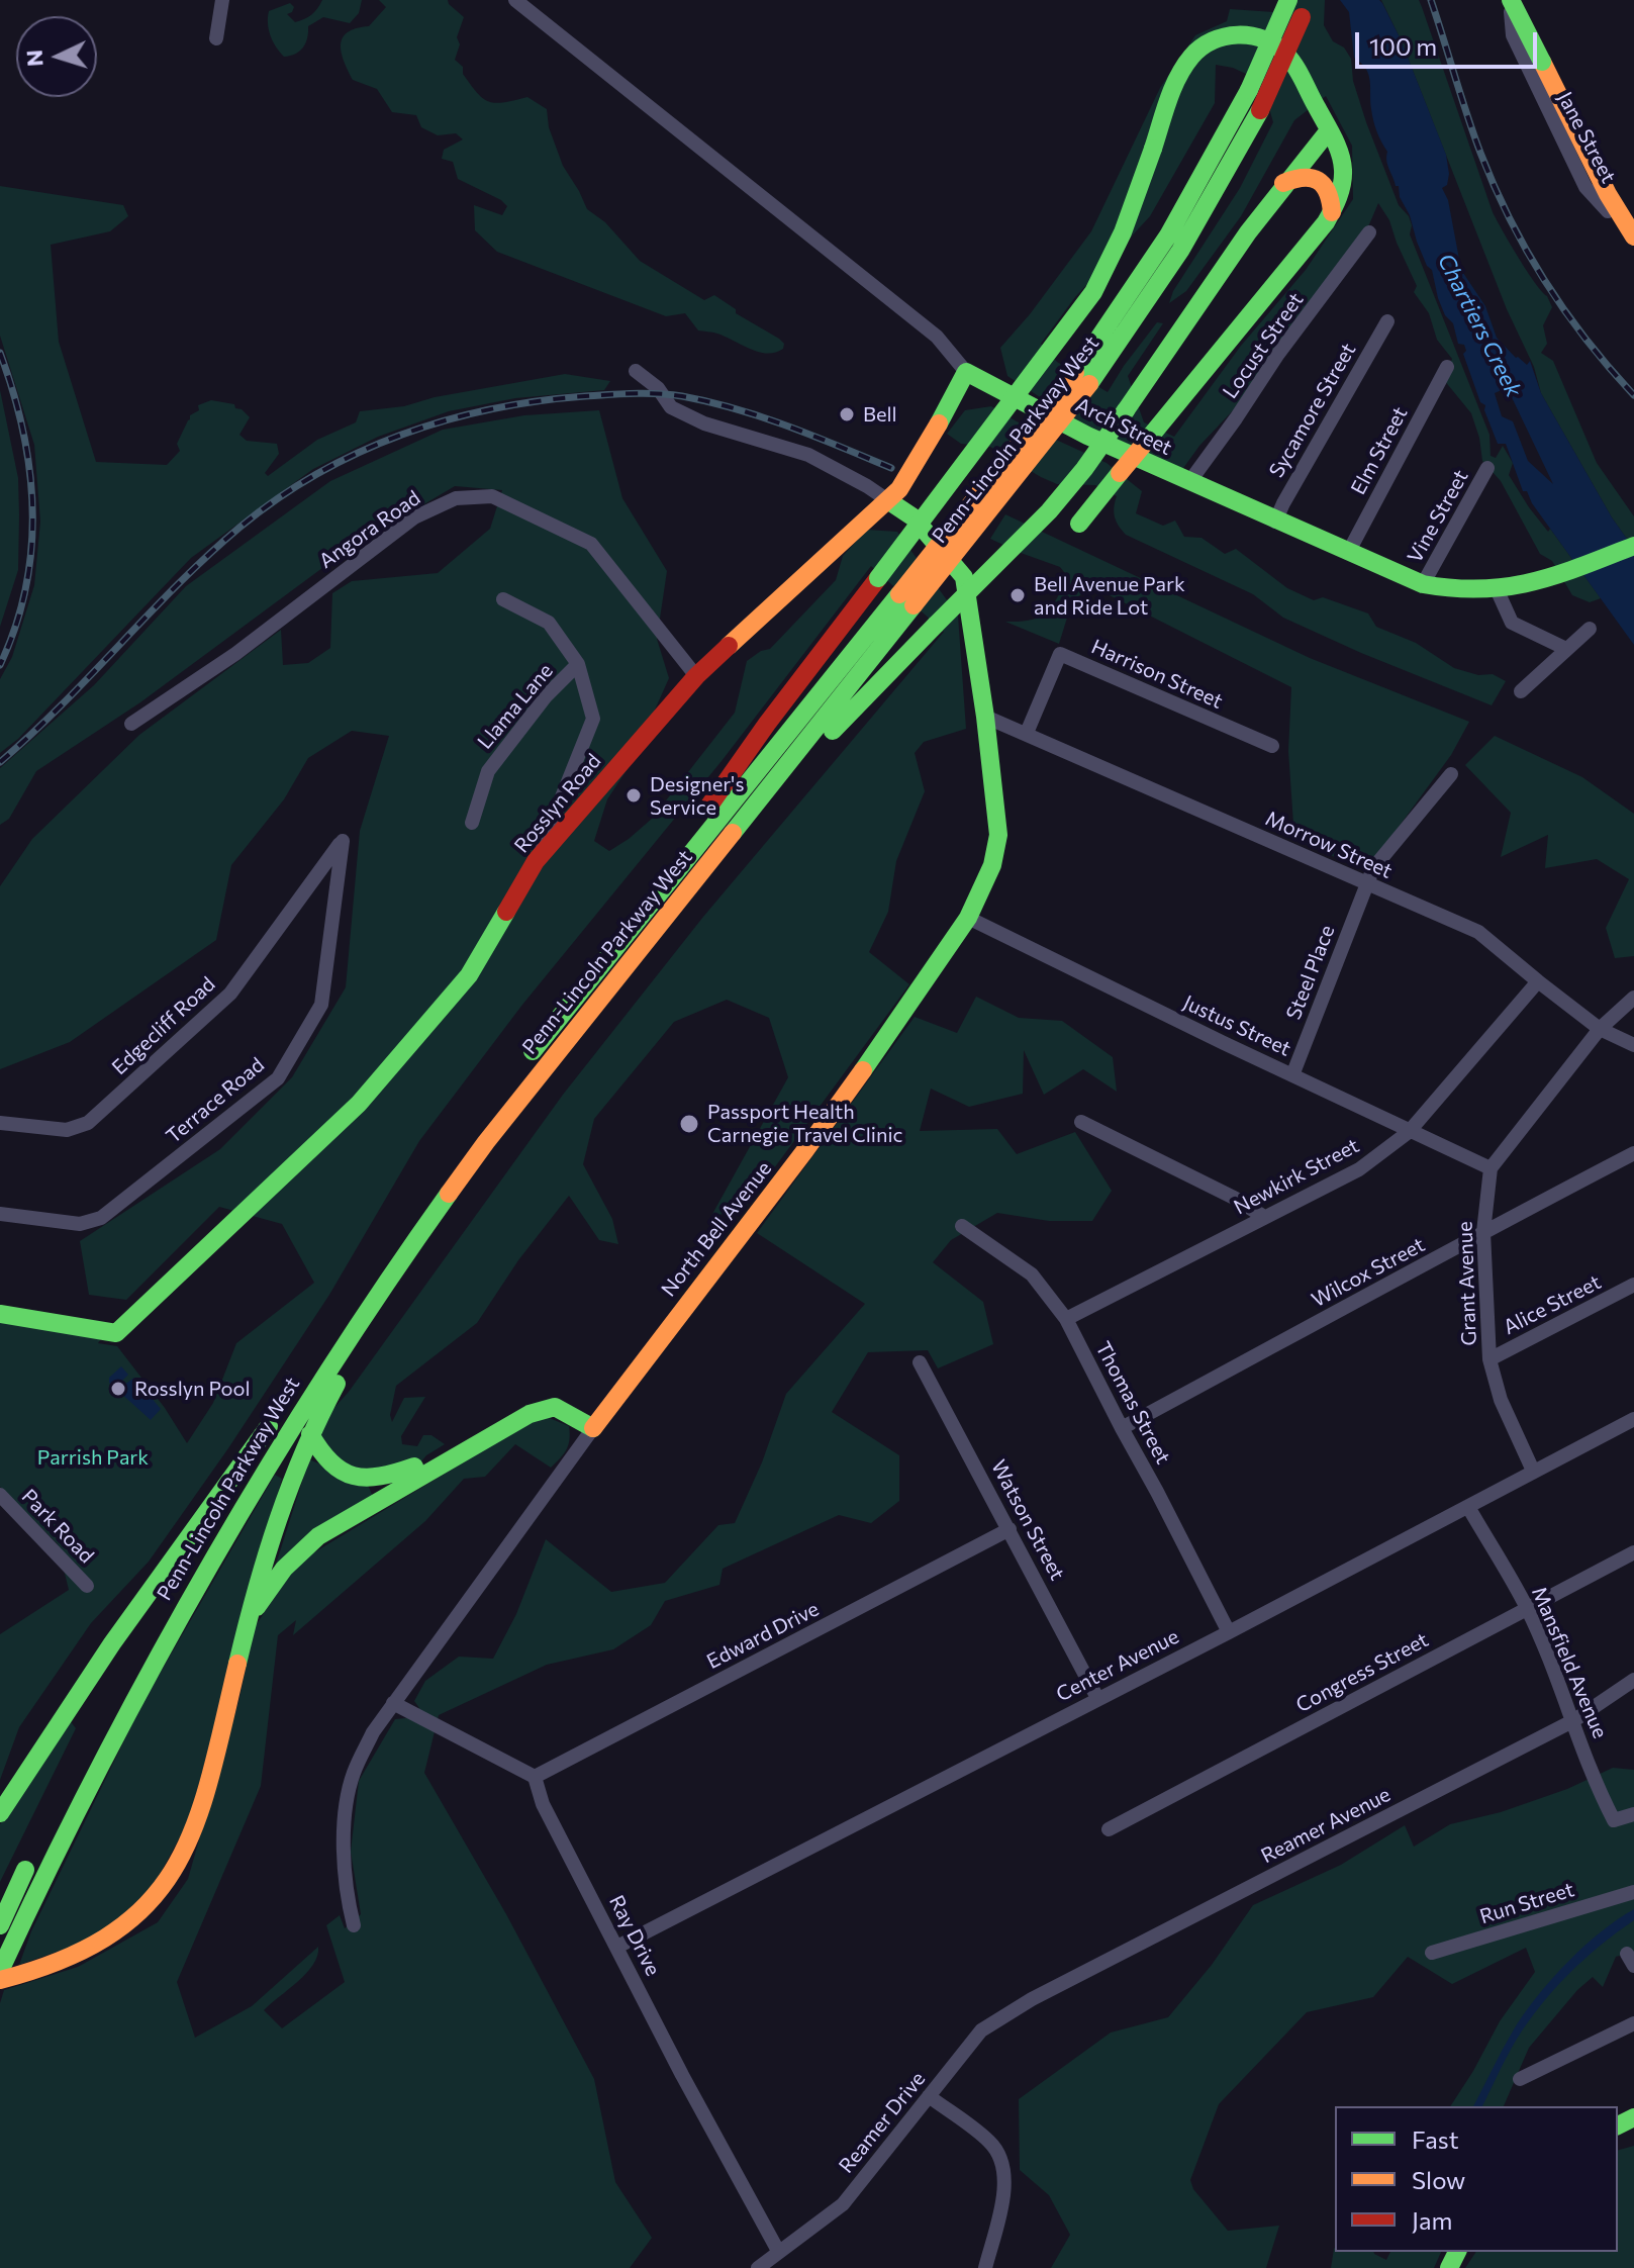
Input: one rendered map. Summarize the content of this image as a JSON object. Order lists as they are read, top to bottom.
{
  "streets": {
    "main road": [
      "Arch Street",
      "Penn-Lincoln Parkway West",
      "Rosslyn Road",
      "North Bell Avenue"
    ],
    "street": [
      "Jane Street",
      "Locust Street",
      "Sycamore Street",
      "Elm Street",
      "Vine Street",
      "Angora Road",
      "Harrison Street",
      "Llama Lane",
      "Morrow Street",
      "Steel Place",
      "Edgecliff Road",
      "Justus Street",
      "Terrace Road",
      "Newkirk Street",
      "Wilcox Street",
      "Grant Avenue",
      "Alice Street",
      "Thomas Street",
      "Watson Street",
      "Park Road",
      "Edward Drive",
      "Mansfield Avenue",
      "Center Avenue",
      "Congress Street",
      "Reamer Avenue",
      "Run Street",
      "Ray Drive",
      "Reamer Drive"
    ]
  },
  "crossings": [
    ["Locust Street", "Arch Street"],
    ["Sycamore Street", "Arch Street"],
    ["Arch Street", "Elm Street"],
    ["Arch Street", "Vine Street"],
    ["Arch Street", "Rosslyn Road"],
    ["Angora Road", "Rosslyn Road"],
    ["Harrison Street", "Morrow Street"],
    ["Llama Lane", "Rosslyn Road"],
    ["Rosslyn Road", "North Bell Avenue"],
    ["Morrow Street", "Steel Place"],
    ["Morrow Street", "Newkirk Street"],
    ["Morrow Street", "North Bell Avenue"],
    ["Steel Place", "Justus Street"],
    ["Edgecliff Road", "Terrace Road"],
    ["Justus Street", "Newkirk Street"],
    ["Justus Street", "North Bell Avenue"],
    ["Justus Street", "Grant Avenue"],
    ["Newkirk Street", "Thomas Street"],
    ["Wilcox Street", "Grant Avenue"],
    ["Wilcox Street", "Thomas Street"],
    ["Grant Avenue", "Alice Street"],
    ["Grant Avenue", "Center Avenue"],
    ["Thomas Street", "Center Avenue"],
    ["Watson Street", "Edward Drive"],
    ["Watson Street", "Center Avenue"],
    ["Edward Drive", "Ray Drive"],
    ["Mansfield Avenue", "Center Avenue"],
    ["Mansfield Avenue", "Congress Street"],
    ["Mansfield Avenue", "Reamer Avenue"],
    ["Center Avenue", "Ray Drive"],
    ["Reamer Avenue", "Reamer Drive"],
    ["Ray Drive", "Reamer Drive"]
  ],
  "water": ["Chartiers Creek"],
  "parks": ["Parrish Park"],
  "places": [
    "Bell",
    "Bell Avenue Park and Ride Lot",
    "Designer's Service",
    "Passport Health Carnegie Travel Clinic",
    "Rosslyn Pool"
  ],
  "legend": ["Fast", "Slow", "Jam"],
  "scale_bar": "100 m",
  "north": "left"
}
